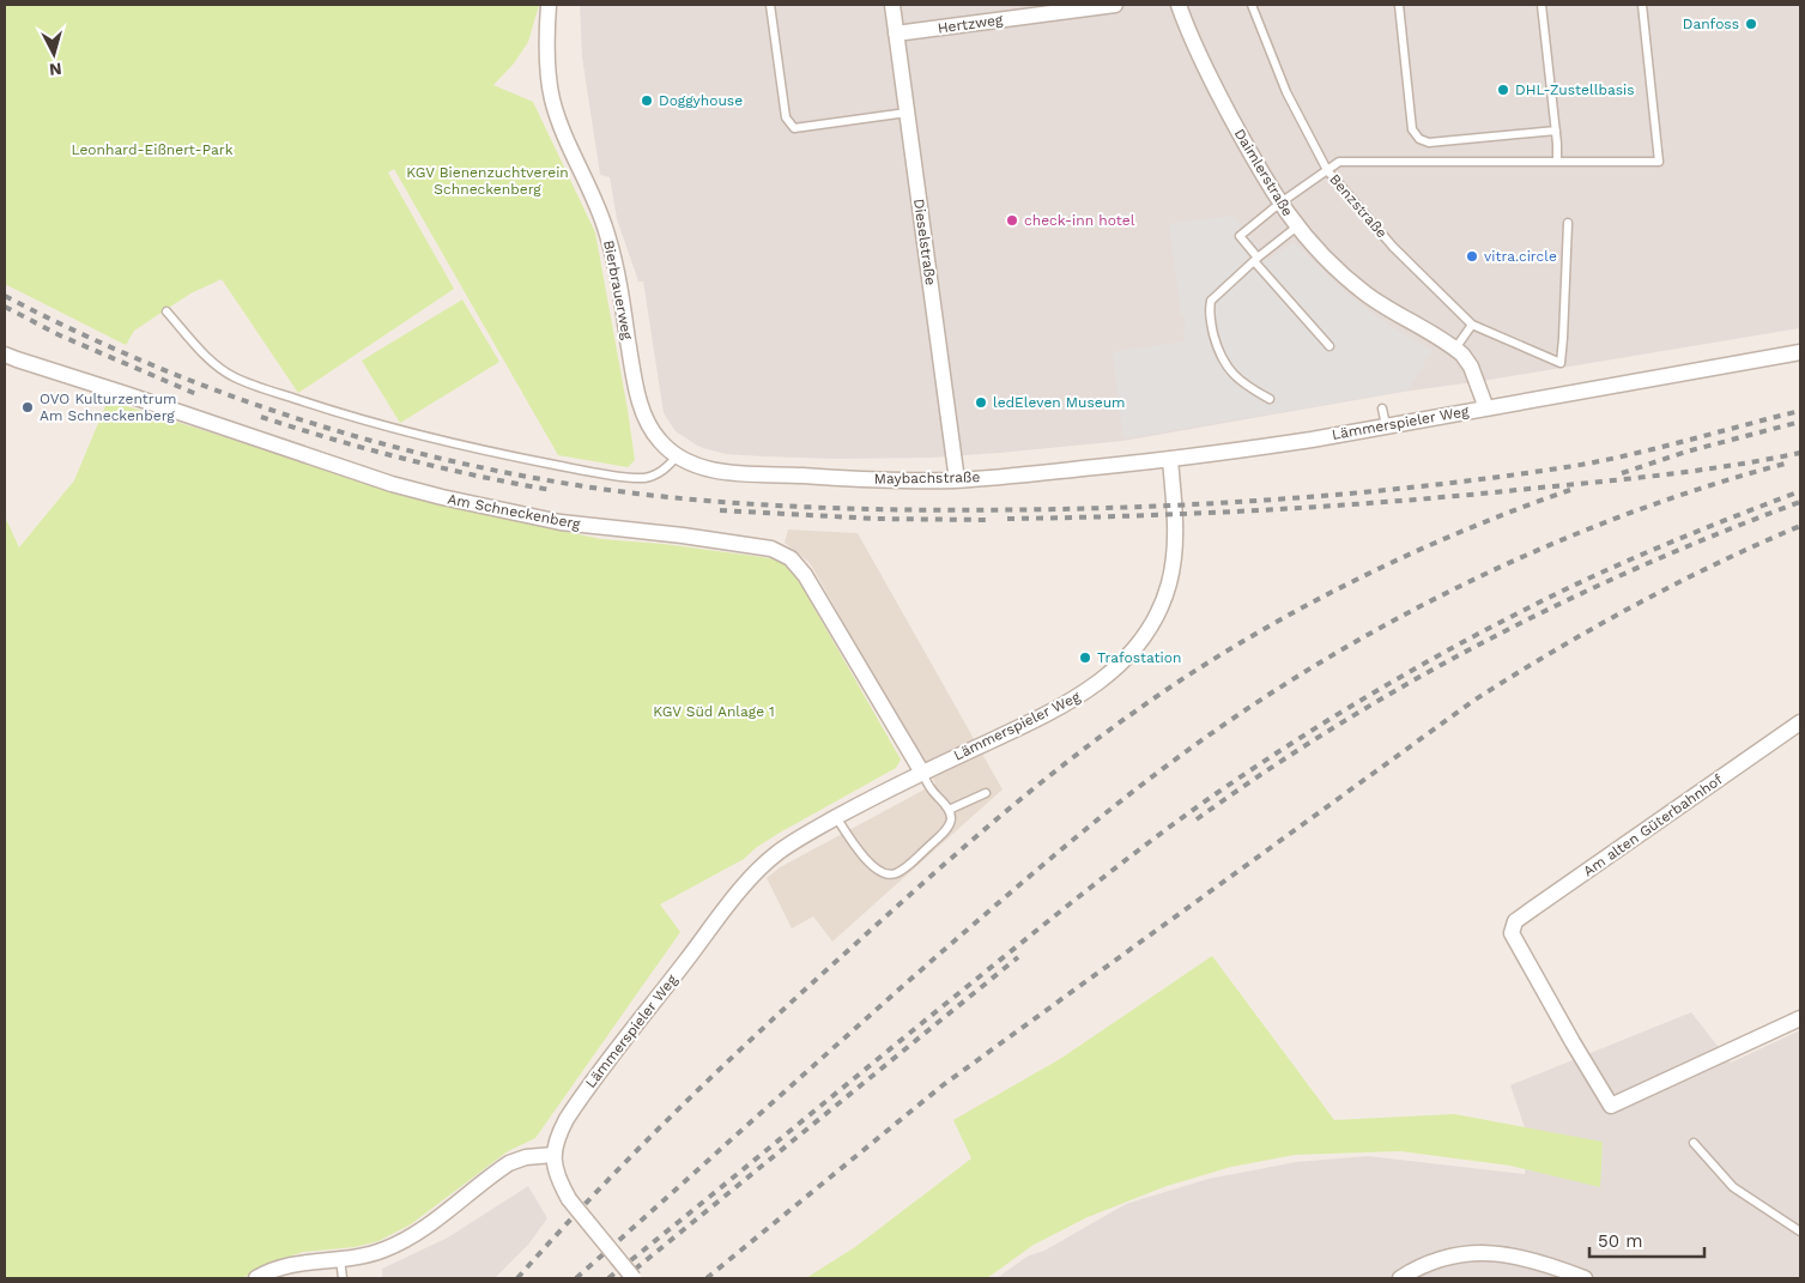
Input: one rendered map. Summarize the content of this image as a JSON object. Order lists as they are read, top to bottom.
{
  "streets": {
    "street": [
      "Hertzweg",
      "Daimlerstraße",
      "Dieselstraße",
      "Bierbrauerweg",
      "Lämmerspieler Weg",
      "Maybachstraße",
      "Am Schneckenberg",
      "Am alten Güterbahnhof"
    ],
    "lane": ["Benzstraße"]
  },
  "crossings": [
    ["Hertzweg", "Dieselstraße"],
    ["Daimlerstraße", "Lämmerspieler Weg"],
    ["Dieselstraße", "Maybachstraße"],
    ["Bierbrauerweg", "Maybachstraße"],
    ["Lämmerspieler Weg", "Maybachstraße"],
    ["Lämmerspieler Weg", "Am Schneckenberg"]
  ],
  "parks": ["Leonhard-Eißnert-Park", "KGV Bienenzuchtverein Schneckenberg", "KGV Süd Anlage 1"],
  "places": [
    "Danfoss",
    "DHL-Zustellbasis",
    "Doggyhouse",
    "check-inn hotel",
    "vitra.circle",
    "ledEleven Museum",
    "OVO Kulturzentrum Am Schneckenberg",
    "Trafostation"
  ],
  "scale_bar": "50 m",
  "north": "bottom"
}
